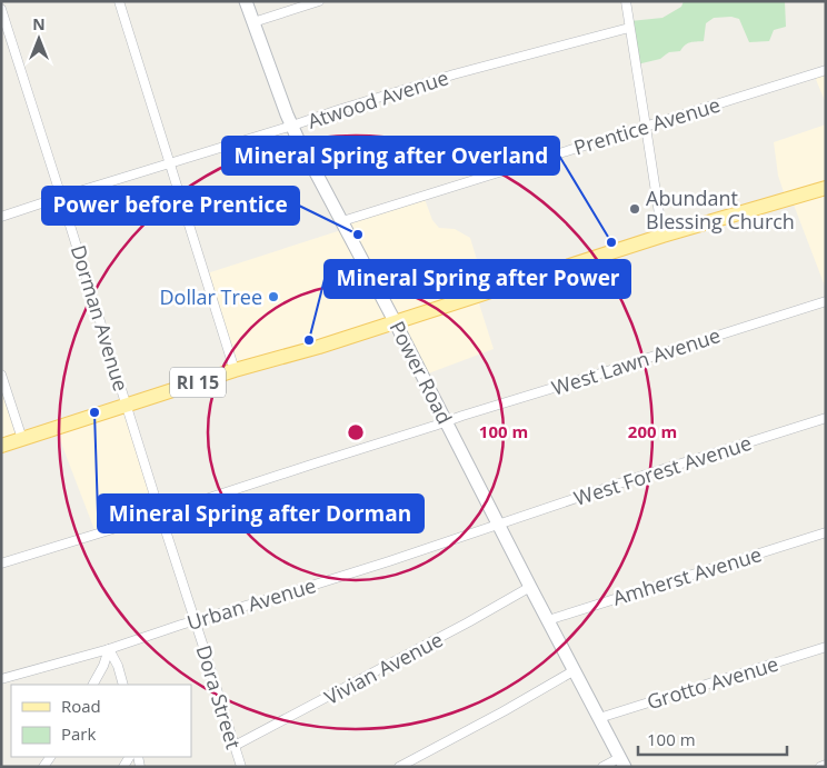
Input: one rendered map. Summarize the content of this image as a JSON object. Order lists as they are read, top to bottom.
{
  "streets": {
    "main road": ["Power Road", "RI 15"],
    "street": [
      "Atwood Avenue",
      "Prentice Avenue",
      "Dorman Avenue",
      "West Lawn Avenue",
      "West Forest Avenue",
      "Amherst Avenue",
      "Urban Avenue",
      "Vivian Avenue",
      "Grotto Avenue",
      "Dora Street"
    ]
  },
  "crossings": [
    ["Atwood Avenue", "Dorman Avenue"],
    ["Atwood Avenue", "Power Road"],
    ["Prentice Avenue", "Power Road"],
    ["Dorman Avenue", "RI 15"],
    ["Dorman Avenue", "Dora Street"],
    ["West Lawn Avenue", "Power Road"],
    ["West Lawn Avenue", "Dora Street"],
    ["Power Road", "RI 15"],
    ["Power Road", "West Forest Avenue"],
    ["Power Road", "Amherst Avenue"],
    ["Power Road", "Urban Avenue"],
    ["Power Road", "Vivian Avenue"],
    ["Power Road", "Grotto Avenue"],
    ["RI 15", "Dora Street"],
    ["West Forest Avenue", "Urban Avenue"],
    ["Urban Avenue", "Dora Street"],
    ["Vivian Avenue", "Dora Street"]
  ],
  "places": [
    "Abundant Blessing Church",
    "Power before Prentice",
    "Mineral Spring after Overland",
    "Dollar Tree",
    "Mineral Spring after Power",
    "Mineral Spring after Dorman"
  ],
  "legend": ["Road", "Park"],
  "scale_bar": "100 m",
  "north": "top",
  "rings": ["100 m", "200 m"]
}
